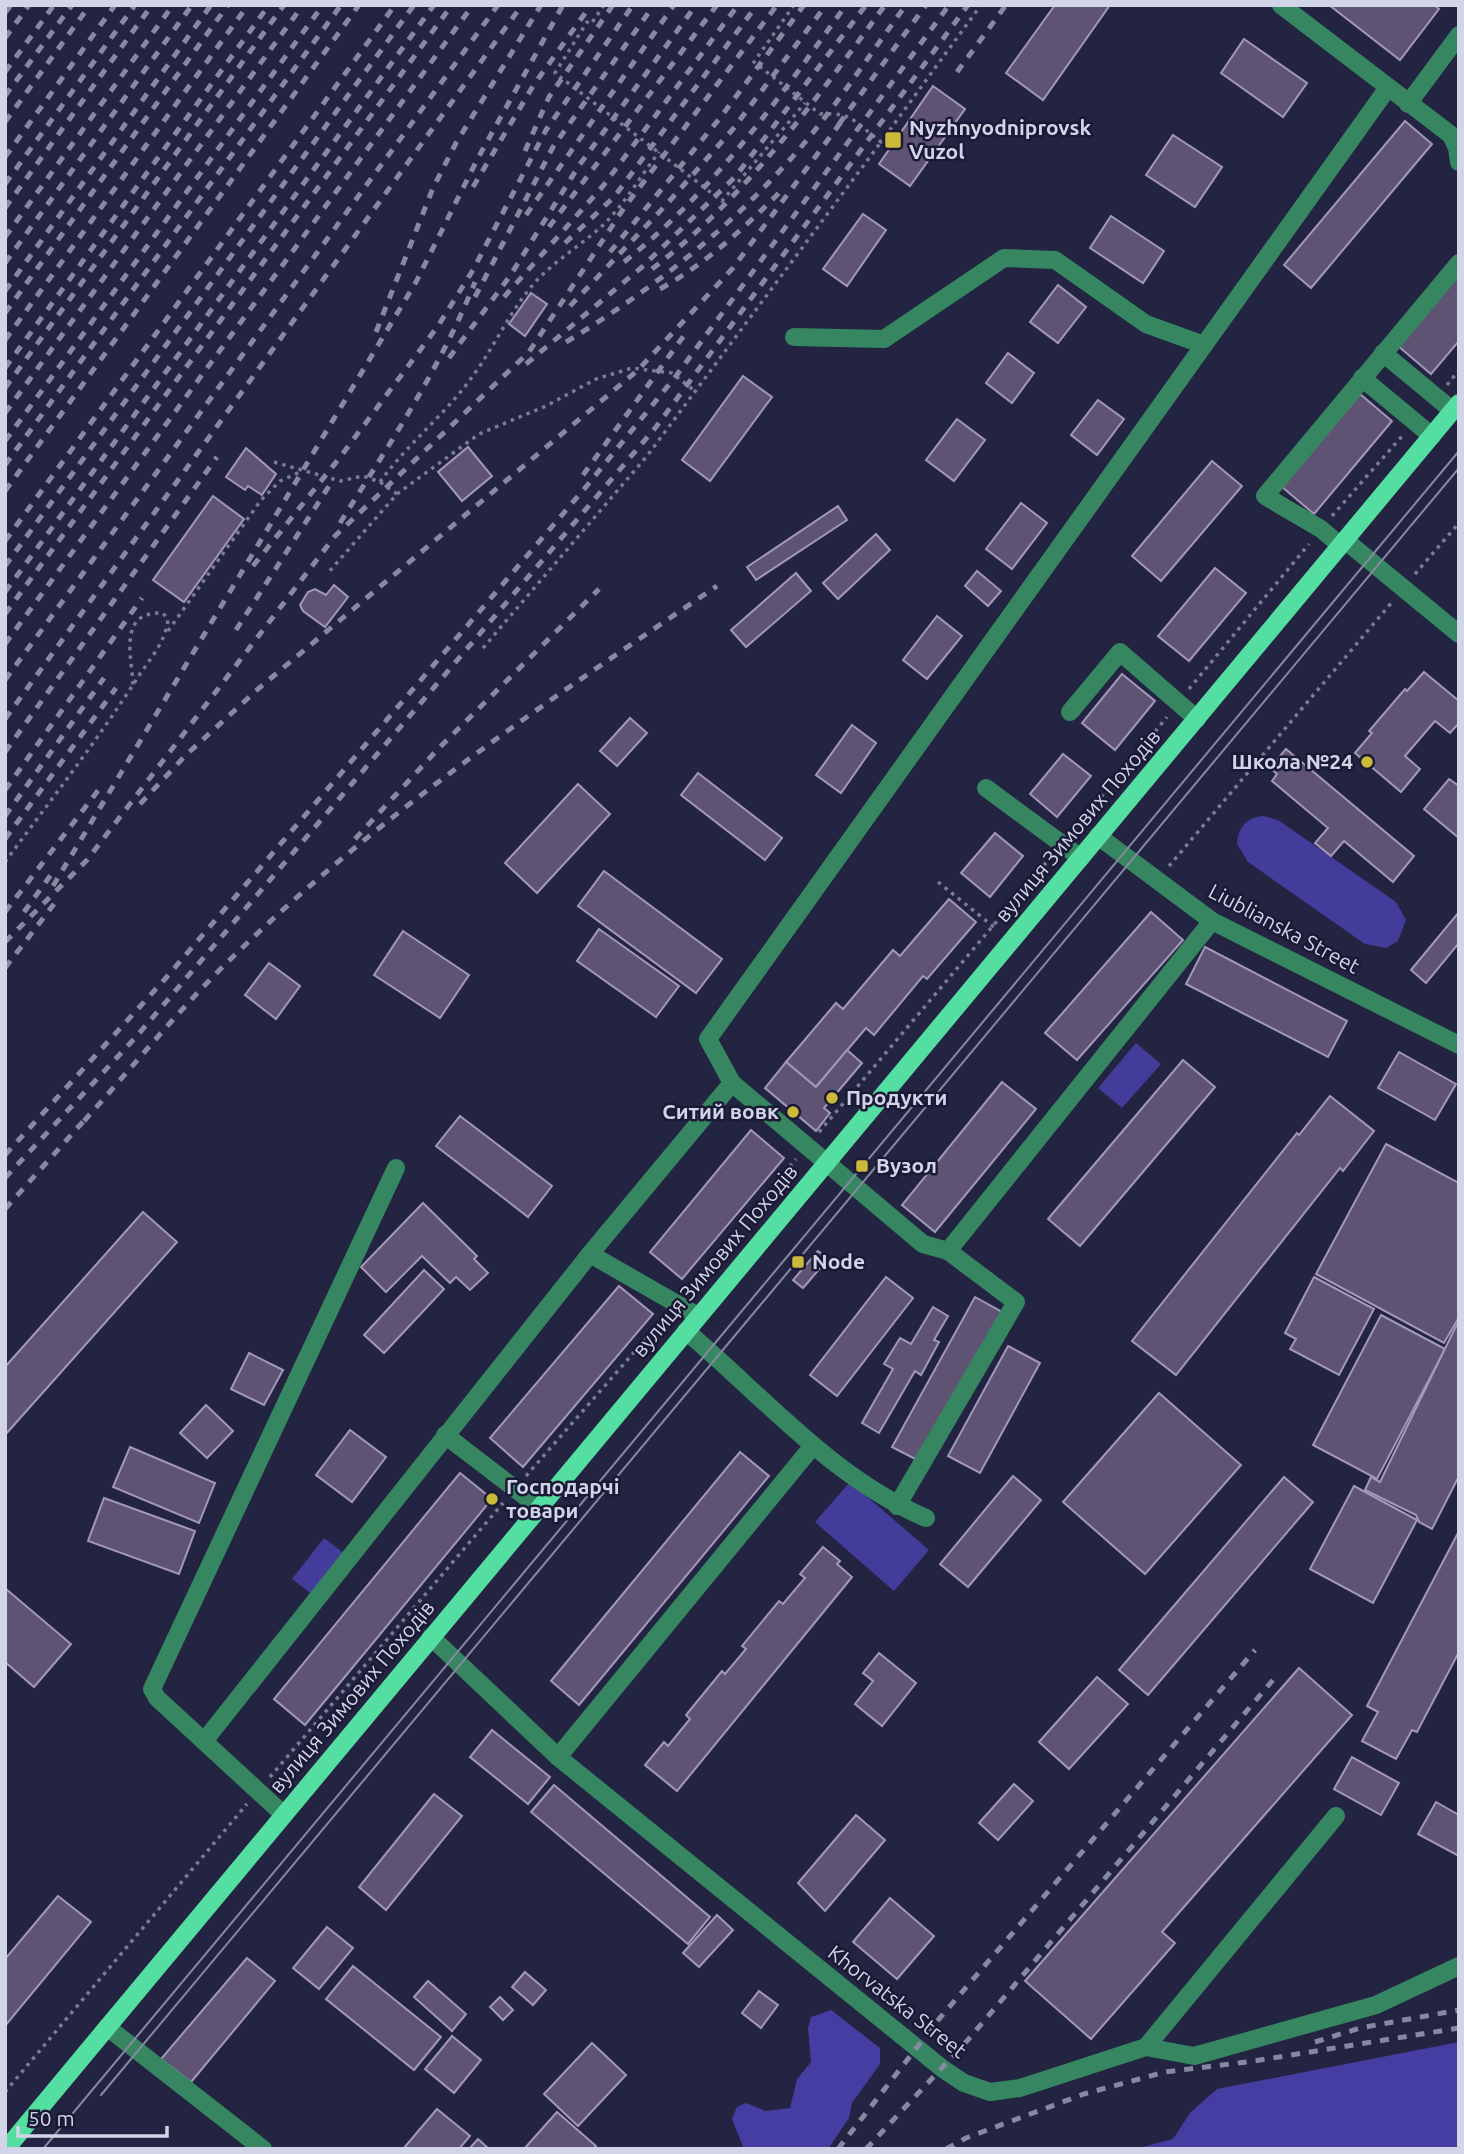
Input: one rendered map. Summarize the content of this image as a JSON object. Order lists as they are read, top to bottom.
{
  "streets": {
    "main road": ["вулиця Зимових Походів"],
    "street": ["Liublianska Street", "Khorvatska Street"]
  },
  "crossings": [
    ["вулиця Зимових Походів", "Liublianska Street"],
    ["вулиця Зимових Походів", "Khorvatska Street"]
  ],
  "places": {
    "transit": ["Nyzhnyodniprovsk Vuzol", "Вузол", "Node"],
    "other": [
      "Школа №24",
      "Продукти",
      "Ситий вовк",
      "Господарчі товари"
    ]
  },
  "scale_bar": "50 m"
}
